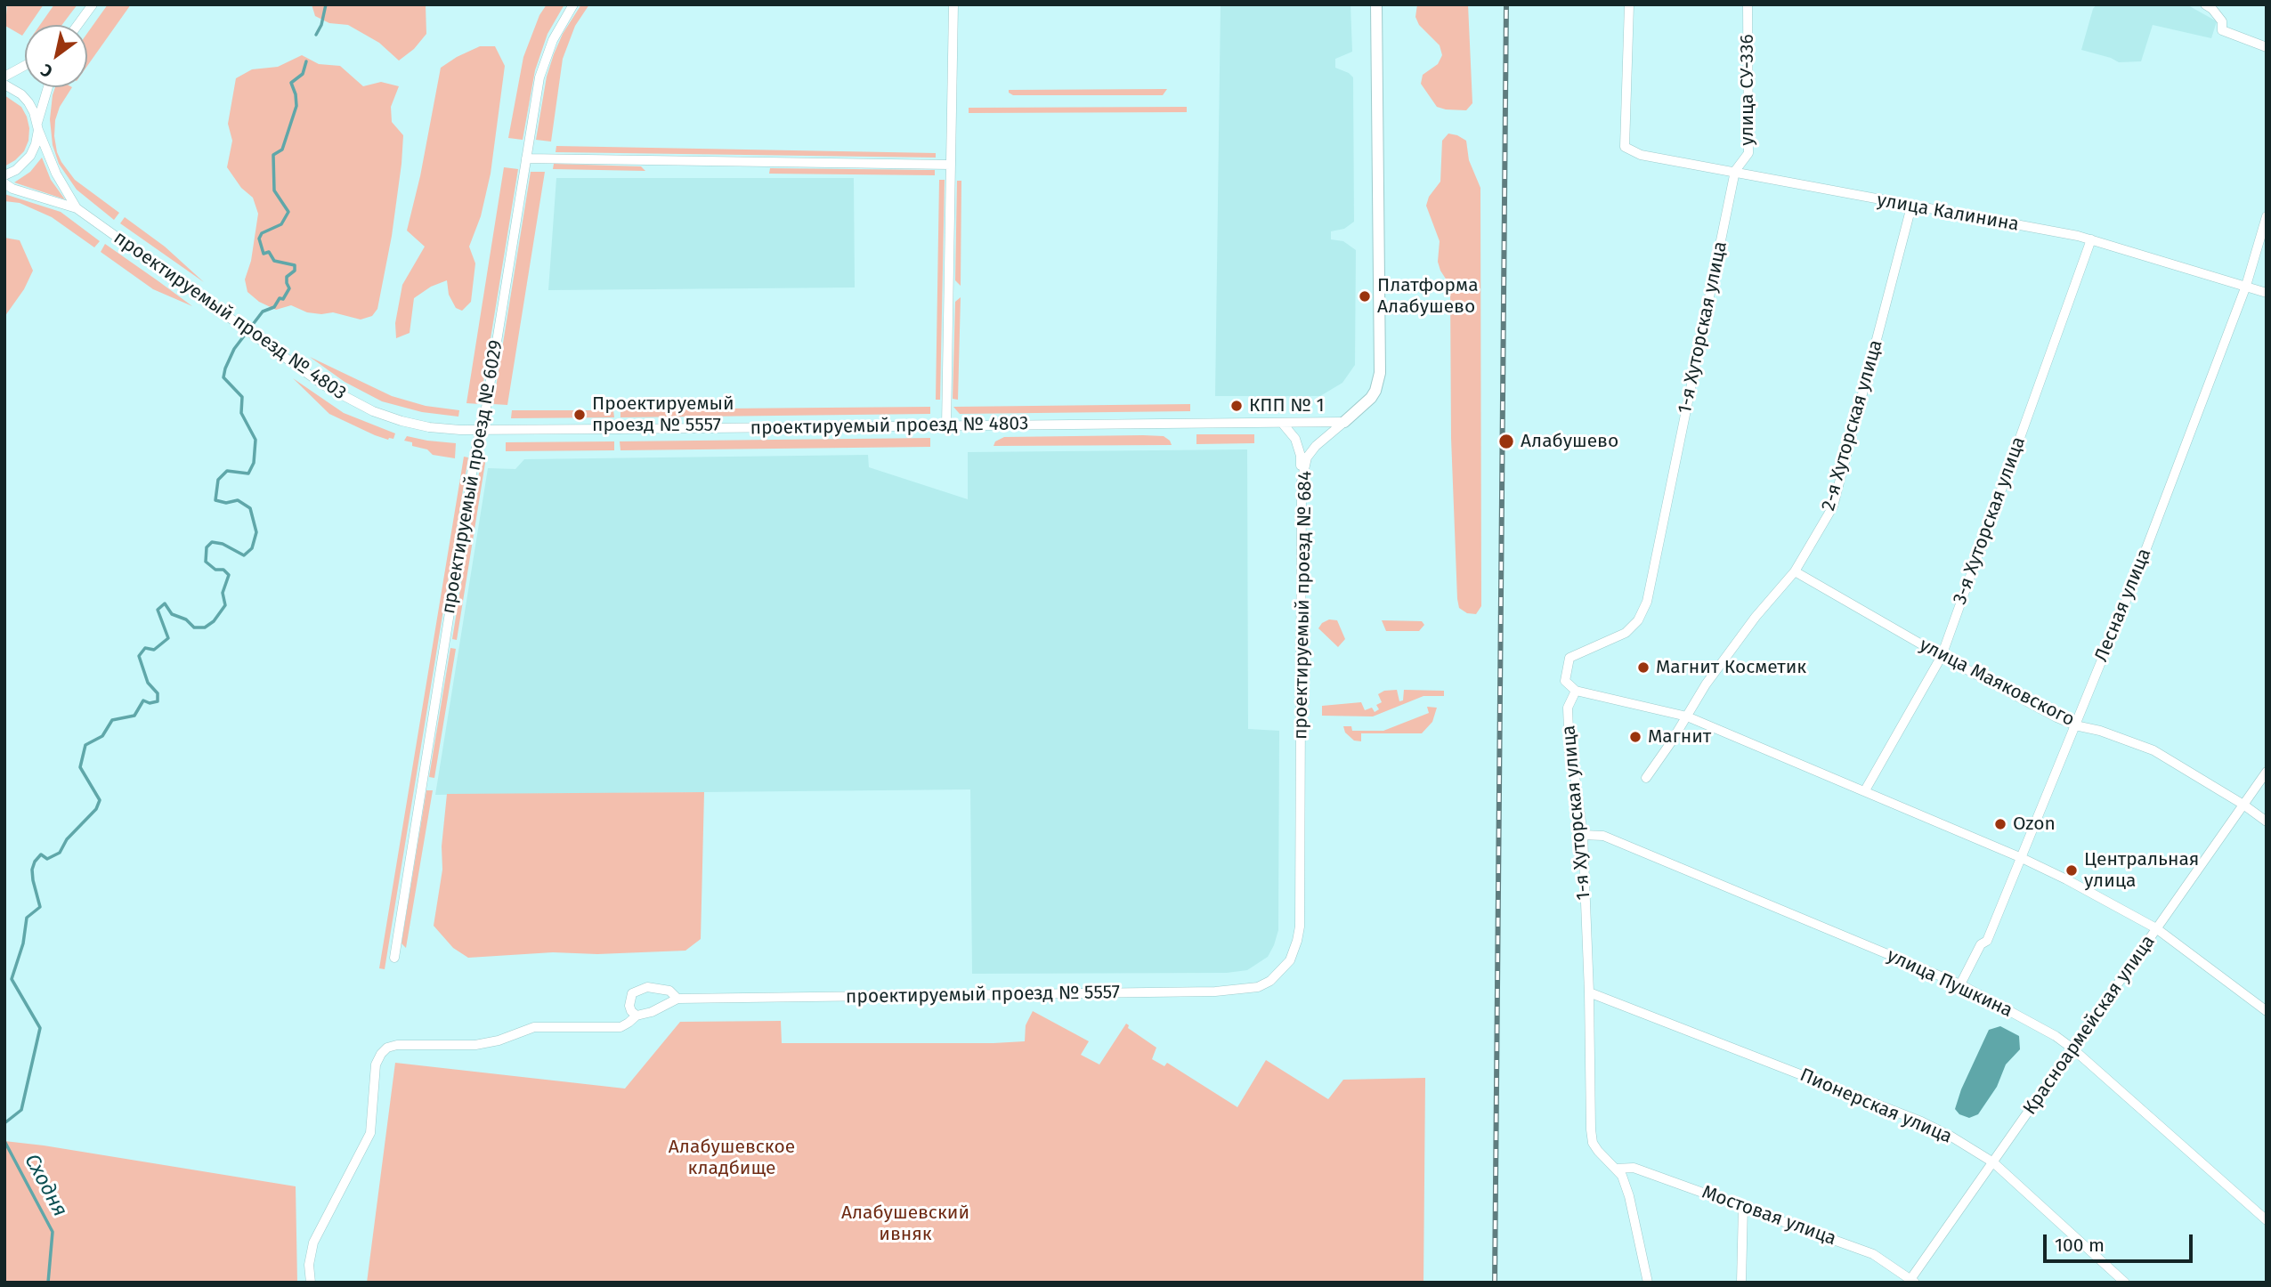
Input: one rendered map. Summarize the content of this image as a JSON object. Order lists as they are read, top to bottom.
{
  "streets": {
    "street": [
      "улица СУ-336",
      "улица Калинина",
      "проектируемый проезд № 4803",
      "1-я Хуторская улица",
      "2-я Хуторская улица",
      "проектируемый проезд № 6029",
      "3-я Хуторская улица",
      "проектируемый проезд № 684",
      "Лесная улица",
      "улица Маяковского",
      "улица Пушкина",
      "проектируемый проезд № 5557",
      "Красноармейская улица",
      "Пионерская улица",
      "Мостовая улица"
    ]
  },
  "crossings": [
    ["улица СУ-336", "улица Калинина"],
    ["улица СУ-336", "1-я Хуторская улица"],
    ["улица Калинина", "1-я Хуторская улица"],
    ["улица Калинина", "2-я Хуторская улица"],
    ["улица Калинина", "3-я Хуторская улица"],
    ["улица Калинина", "Лесная улица"],
    ["проектируемый проезд № 4803", "проектируемый проезд № 6029"],
    ["проектируемый проезд № 4803", "проектируемый проезд № 684"],
    ["1-я Хуторская улица", "улица Пушкина"],
    ["1-я Хуторская улица", "Пионерская улица"],
    ["1-я Хуторская улица", "Мостовая улица"],
    ["2-я Хуторская улица", "улица Маяковского"],
    ["3-я Хуторская улица", "улица Маяковского"],
    ["проектируемый проезд № 684", "проектируемый проезд № 5557"],
    ["Лесная улица", "улица Маяковского"],
    ["Лесная улица", "улица Пушкина"],
    ["улица Маяковского", "Красноармейская улица"],
    ["улица Пушкина", "Красноармейская улица"],
    ["Красноармейская улица", "Пионерская улица"],
    ["Красноармейская улица", "Мостовая улица"]
  ],
  "water": ["Сходня"],
  "parks": ["Алабушевское кладбище", "Алабушевский ивняк"],
  "places": [
    "Платформа Алабушево",
    "КПП № 1",
    "Проектируемый проезд № 5557",
    "Алабушево",
    "Магнит Косметик",
    "Магнит",
    "Ozon",
    "Центральная улица"
  ],
  "scale_bar": "100 m",
  "north": "bottom left"
}
